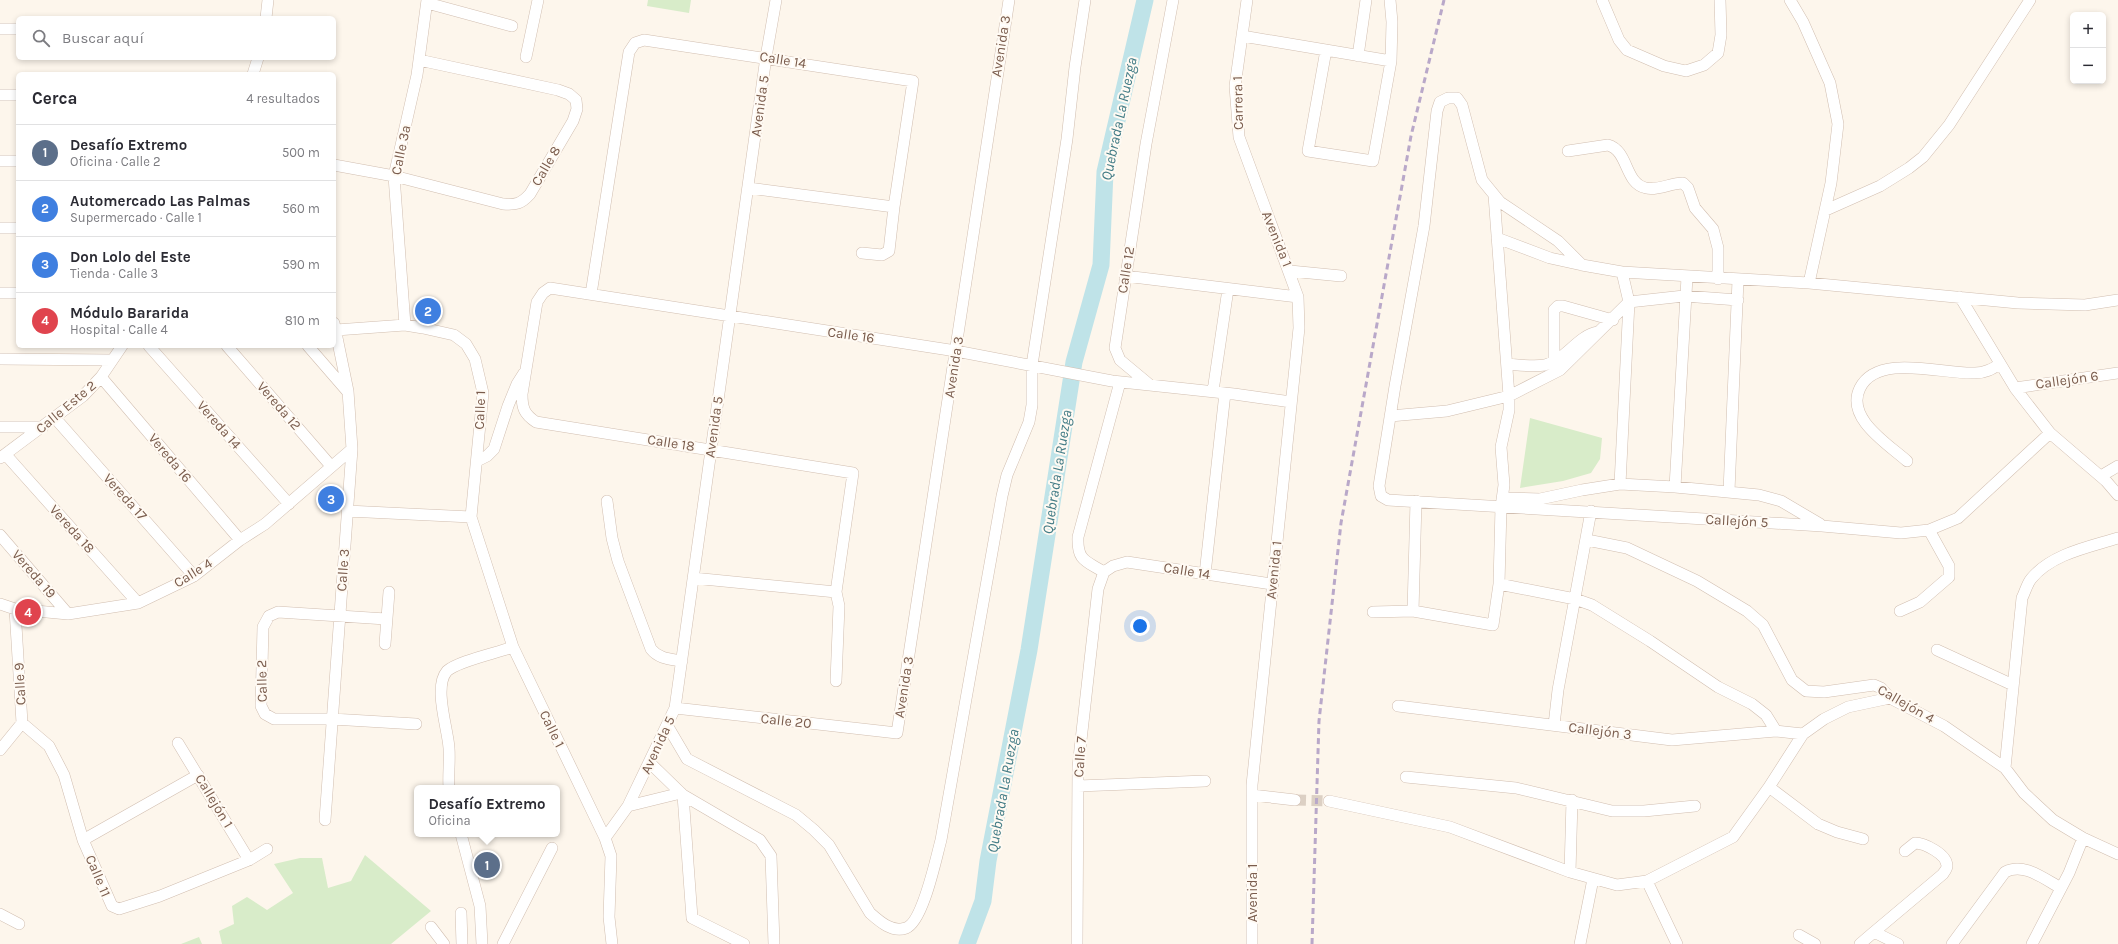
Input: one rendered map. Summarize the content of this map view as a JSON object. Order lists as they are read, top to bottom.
{
  "streets": {
    "street": [
      "Avenida 3",
      "Calle 14",
      "Carrera 1",
      "Avenida 5",
      "Calle 3a",
      "Calle 8",
      "Avenida 1",
      "Calle 12",
      "Calle 16",
      "Callejón 6",
      "Vereda 12",
      "Calle Este 2",
      "Calle 1",
      "Vereda 14",
      "Calle 18",
      "Vereda 16",
      "Vereda 17",
      "Callejón 5",
      "Vereda 18",
      "Calle 3",
      "Calle 4",
      "Vereda 19",
      "Calle 2",
      "Calle 9",
      "Callejón 4",
      "Calle 20",
      "Callejón 3",
      "Calle 7",
      "Callejón 1",
      "Calle 11"
    ]
  },
  "crossings": [
    ["Avenida 3", "Calle 16"],
    ["Avenida 3", "Calle 20"],
    ["Calle 14", "Avenida 5"],
    ["Calle 14", "Avenida 1"],
    ["Calle 14", "Calle 16"],
    ["Calle 14", "Calle 7"],
    ["Carrera 1", "Avenida 1"],
    ["Avenida 5", "Calle 16"],
    ["Avenida 5", "Calle 1"],
    ["Avenida 5", "Calle 18"],
    ["Avenida 5", "Calle 20"],
    ["Calle 3a", "Calle 8"],
    ["Calle 3a", "Calle 1"],
    ["Calle 12", "Calle 16"],
    ["Calle 16", "Calle 18"],
    ["Vereda 12", "Calle 4"],
    ["Calle Este 2", "Vereda 16"],
    ["Calle Este 2", "Vereda 17"],
    ["Calle Este 2", "Vereda 18"],
    ["Vereda 14", "Calle 4"],
    ["Vereda 16", "Calle 4"],
    ["Vereda 17", "Calle 4"],
    ["Vereda 18", "Calle 4"],
    ["Calle 3", "Calle 4"],
    ["Calle 3", "Calle 2"],
    ["Calle 4", "Vereda 19"],
    ["Calle 4", "Calle 9"],
    ["Calle 9", "Calle 11"],
    ["Callejón 1", "Calle 11"]
  ],
  "water": ["Quebrada La Ruezga"],
  "page": {
    "map_buttons": ["+", "−"],
    "search": "Buscar aquí",
    "heading": ["Cerca", "4 resultados"],
    "list": [
      {
        "mark": "1",
        "name": "Desafío Extremo",
        "note": "Oficina · Calle 2",
        "value": "500 m"
      },
      {
        "mark": "2",
        "name": "Automercado Las Palmas",
        "note": "Supermercado · Calle 1",
        "value": "560 m"
      },
      {
        "mark": "3",
        "name": "Don Lolo del Este",
        "note": "Tienda · Calle 3",
        "value": "590 m"
      },
      {
        "mark": "4",
        "name": "Módulo Bararida",
        "note": "Hospital · Calle 4",
        "value": "810 m"
      }
    ],
    "pins": [
      "2",
      "3",
      "4",
      "1"
    ],
    "popup": ["Desafío Extremo", "Oficina"]
  }
}
